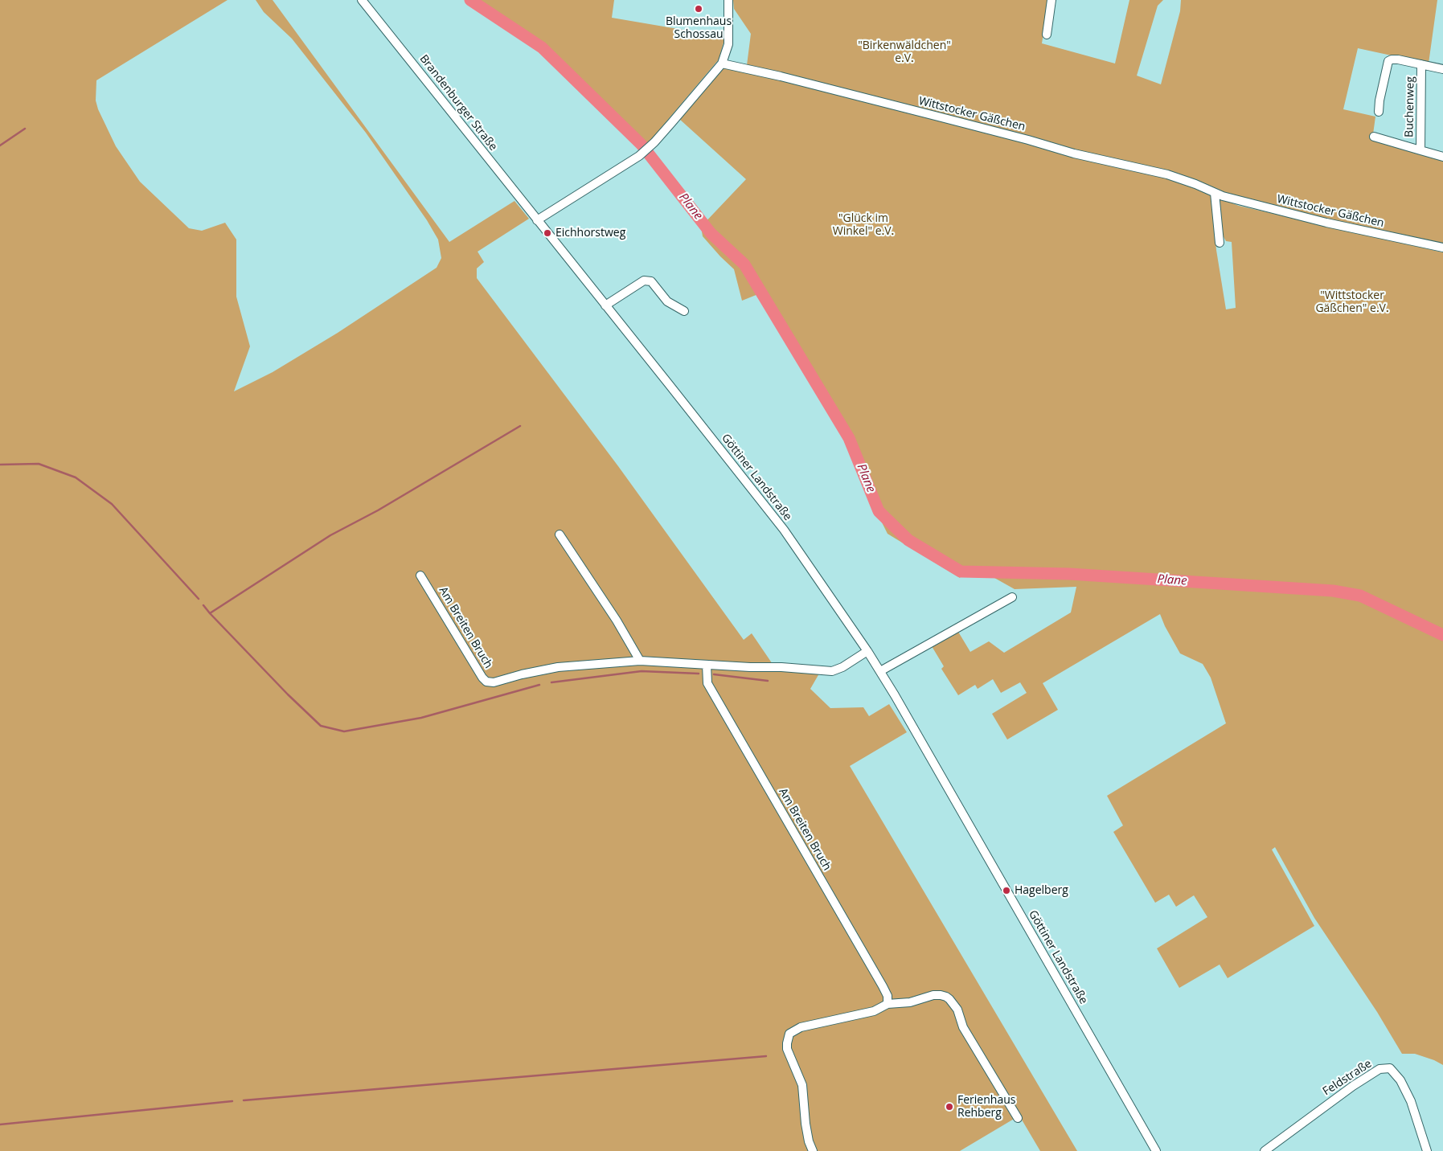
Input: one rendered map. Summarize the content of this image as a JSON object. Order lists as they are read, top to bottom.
{
  "streets": {
    "street": [
      "Brandenburger Straße",
      "Buchenweg",
      "Wittstocker Gäßchen",
      "Göttiner Landstraße",
      "Am Breiten Bruch",
      "Feldstraße"
    ]
  },
  "crossings": [
    ["Brandenburger Straße", "Göttiner Landstraße"],
    ["Göttiner Landstraße", "Am Breiten Bruch"]
  ],
  "water": ["Plane"],
  "parks": ["\"Birkenwäldchen\" e.V.", "\"Glück im Winkel\" e.V.", "\"Wittstocker Gäßchen\" e.V."],
  "places": [
    "Blumenhaus Schossau",
    "Eichhorstweg",
    "Hagelberg",
    "Ferienhaus Rehberg"
  ]
}
